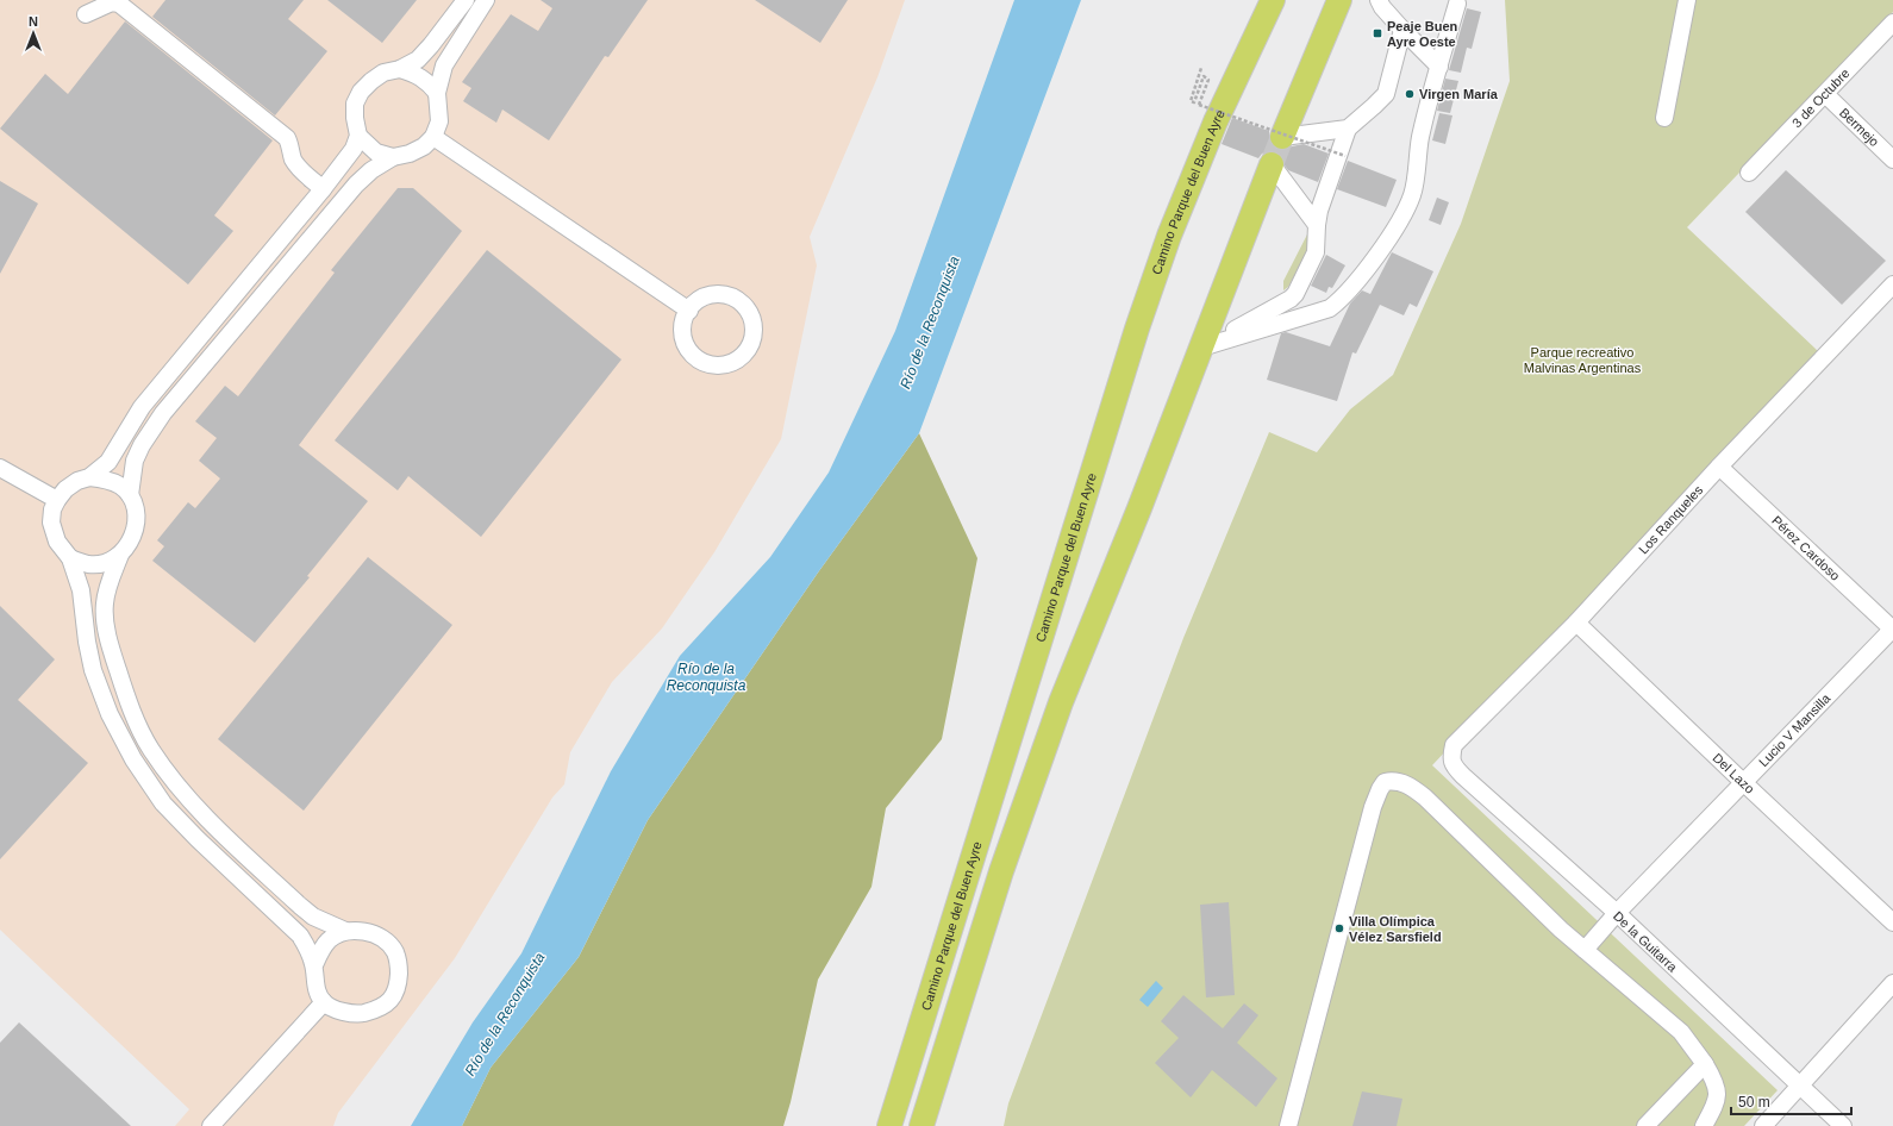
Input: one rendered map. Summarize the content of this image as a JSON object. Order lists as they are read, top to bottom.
{
  "streets": {
    "highway": ["Camino Parque del Buen Ayre"],
    "street": [
      "3 de Octubre",
      "Bermejo",
      "Los Ranqueles",
      "Pérez Cardoso",
      "Lucio V Mansilla",
      "Del Lazo",
      "De la Guitarra"
    ]
  },
  "crossings": [
    ["3 de Octubre", "Bermejo"],
    ["Los Ranqueles", "Pérez Cardoso"],
    ["Los Ranqueles", "Del Lazo"],
    ["Los Ranqueles", "De la Guitarra"],
    ["Pérez Cardoso", "Lucio V Mansilla"],
    ["Lucio V Mansilla", "Del Lazo"],
    ["Lucio V Mansilla", "De la Guitarra"]
  ],
  "water": ["Río de la Reconquista"],
  "parks": ["Parque recreativo Malvinas Argentinas"],
  "places": {
    "transit": ["Peaje Buen Ayre Oeste"],
    "other": ["Virgen María", "Villa Olímpica Vélez Sarsfield"]
  },
  "scale_bar": "50 m",
  "north": "top"
}
